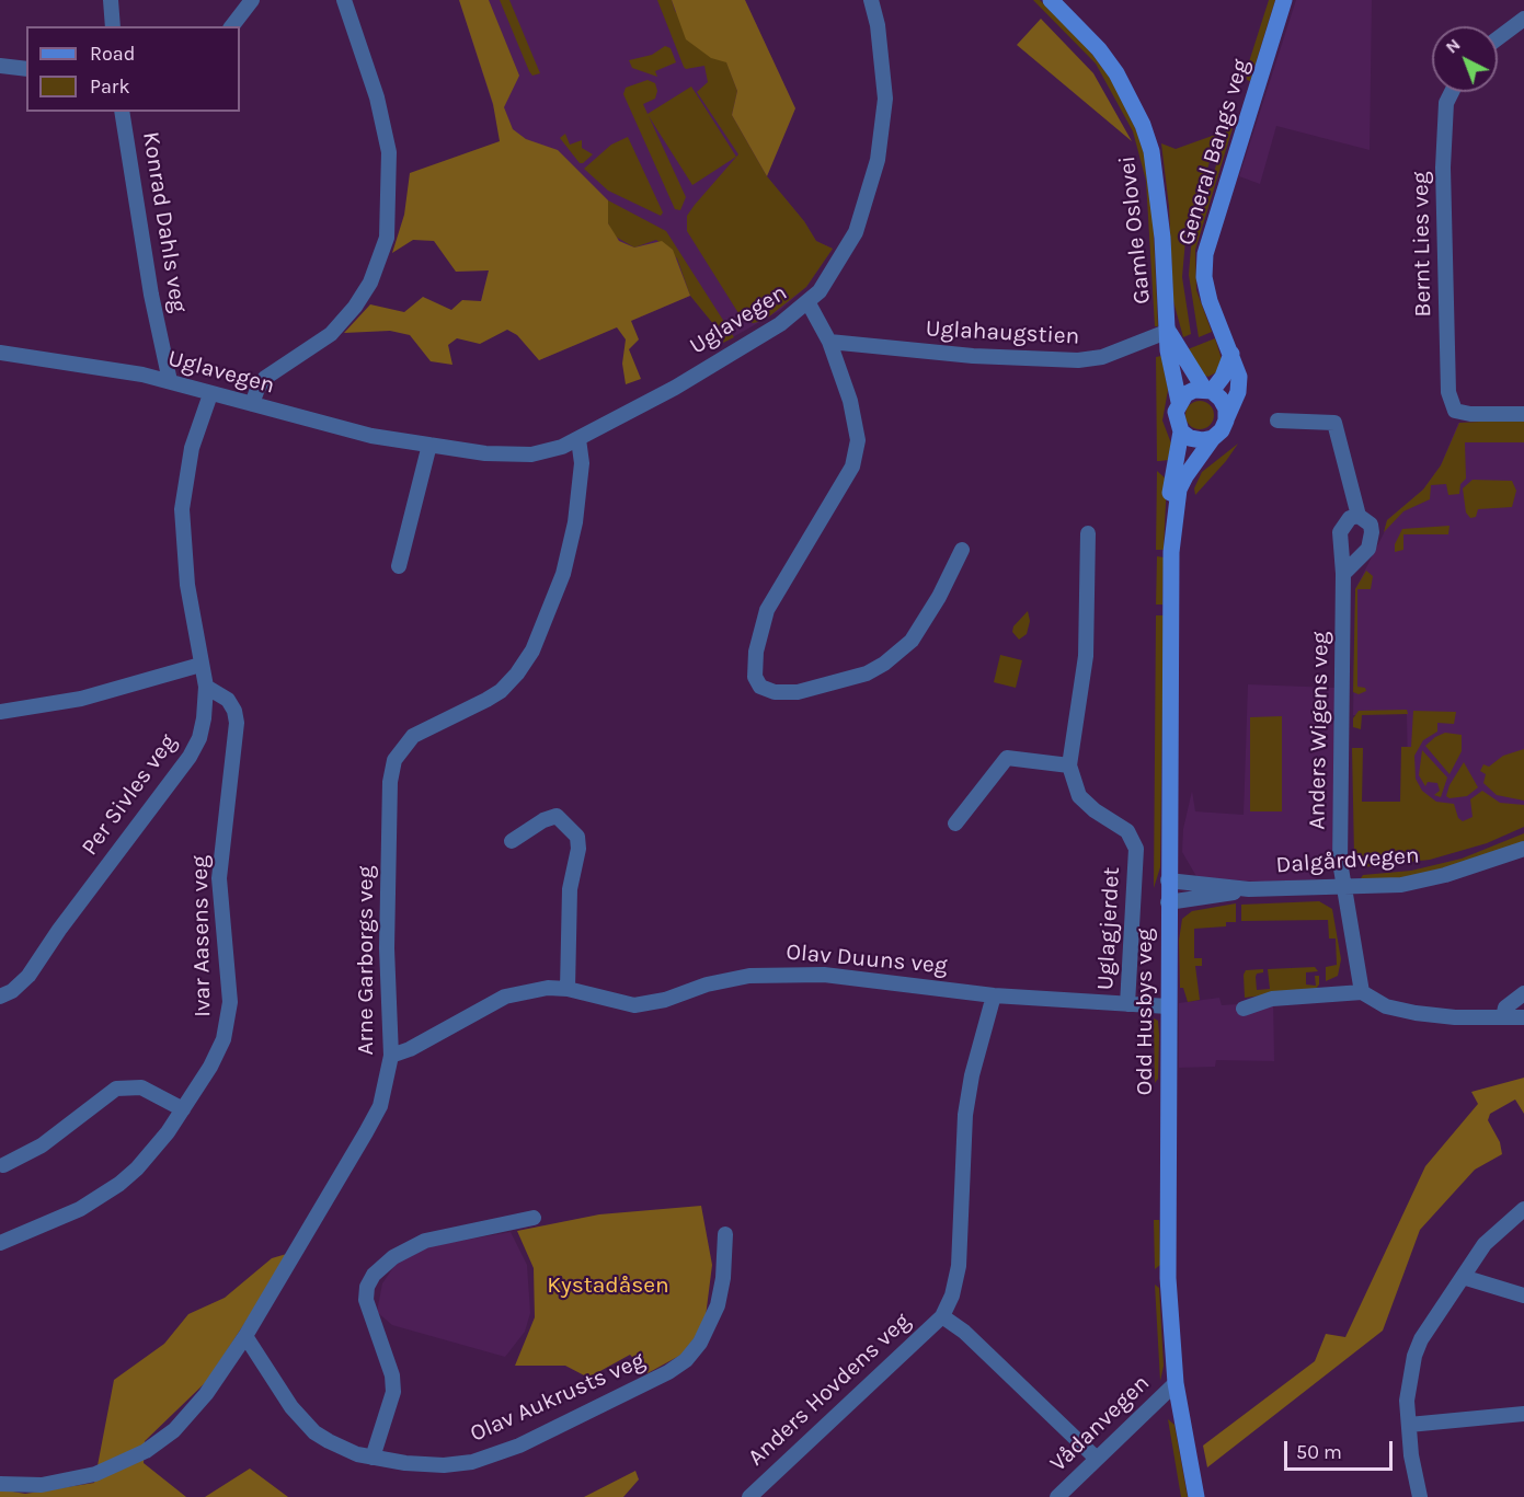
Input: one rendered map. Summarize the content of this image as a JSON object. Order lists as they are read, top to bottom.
{
  "streets": {
    "street": [
      "General Bangs veg",
      "Konrad Dahls veg",
      "Gamle Oslovei",
      "Bernt Lies veg",
      "Uglavegen",
      "Uglahaugstien",
      "Anders Wigens veg",
      "Per Sivles veg",
      "Dalgårdvegen",
      "Uglagjerdet",
      "Ivar Aasens veg",
      "Olav Duuns veg",
      "Arne Garborgs veg",
      "Odd Husbys veg",
      "Anders Hovdens veg",
      "Olav Aukrusts veg",
      "Vådanvegen"
    ]
  },
  "crossings": [
    ["General Bangs veg", "Gamle Oslovei"],
    ["General Bangs veg", "Odd Husbys veg"],
    ["Konrad Dahls veg", "Uglavegen"],
    ["Gamle Oslovei", "Uglahaugstien"],
    ["Gamle Oslovei", "Odd Husbys veg"],
    ["Uglavegen", "Per Sivles veg"],
    ["Uglavegen", "Arne Garborgs veg"],
    ["Anders Wigens veg", "Dalgårdvegen"],
    ["Per Sivles veg", "Ivar Aasens veg"],
    ["Dalgårdvegen", "Odd Husbys veg"],
    ["Uglagjerdet", "Olav Duuns veg"],
    ["Olav Duuns veg", "Arne Garborgs veg"],
    ["Olav Duuns veg", "Odd Husbys veg"],
    ["Olav Duuns veg", "Anders Hovdens veg"],
    ["Arne Garborgs veg", "Olav Aukrusts veg"],
    ["Odd Husbys veg", "Vådanvegen"],
    ["Anders Hovdens veg", "Vådanvegen"]
  ],
  "parks": ["Kystadåsen"],
  "legend": ["Road", "Park"],
  "scale_bar": "50 m",
  "north": "top left"
}
